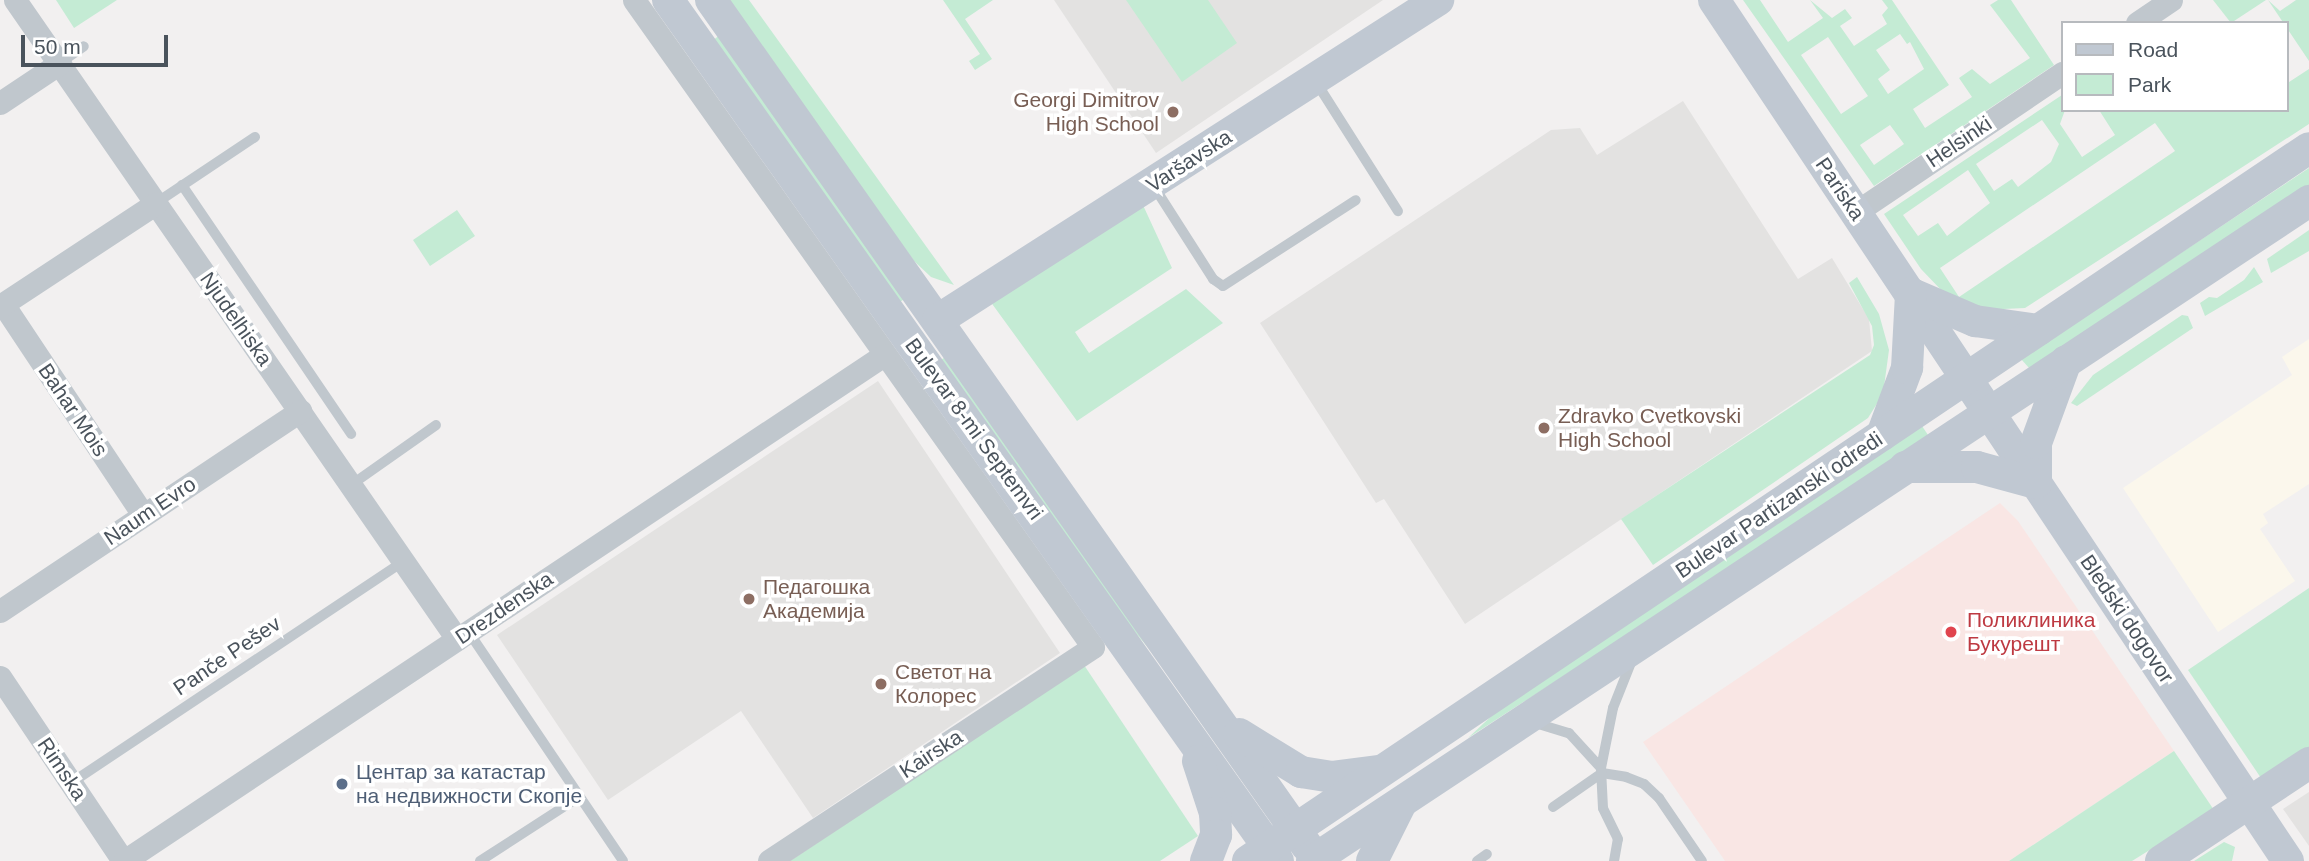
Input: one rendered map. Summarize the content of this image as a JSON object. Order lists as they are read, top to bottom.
{
  "streets": {
    "street": [
      "Helsinki",
      "Varšavska",
      "Pariska",
      "Njudelhiska",
      "Bahar Mois",
      "Bulevar 8-mi Septemvri",
      "Bulevar Partizanski odredi",
      "Naum Evro",
      "Drezdenska",
      "Bledski dogovor",
      "Kairska",
      "Rimska"
    ],
    "lane": ["Panče Pešev"]
  },
  "crossings": [
    ["Helsinki", "Pariska"],
    ["Varšavska", "Bulevar 8-mi Septemvri"],
    ["Pariska", "Bulevar Partizanski odredi"],
    ["Pariska", "Bledski dogovor"],
    ["Njudelhiska", "Bahar Mois"],
    ["Njudelhiska", "Naum Evro"],
    ["Njudelhiska", "Drezdenska"],
    ["Njudelhiska", "Panče Pešev"],
    ["Bahar Mois", "Naum Evro"],
    ["Bulevar 8-mi Septemvri", "Bulevar Partizanski odredi"],
    ["Bulevar 8-mi Septemvri", "Kairska"],
    ["Bulevar Partizanski odredi", "Bledski dogovor"],
    ["Drezdenska", "Rimska"],
    ["Panče Pešev", "Rimska"]
  ],
  "places": [
    "Georgi Dimitrov High School",
    "Zdravko Cvetkovski High School",
    "Педагошка Академија",
    "Поликлиника Букурешт",
    "Светот на Колорес",
    "Центар за катастар на недвижности Скопје"
  ],
  "legend": ["Road", "Park"],
  "scale_bar": "50 m"
}
